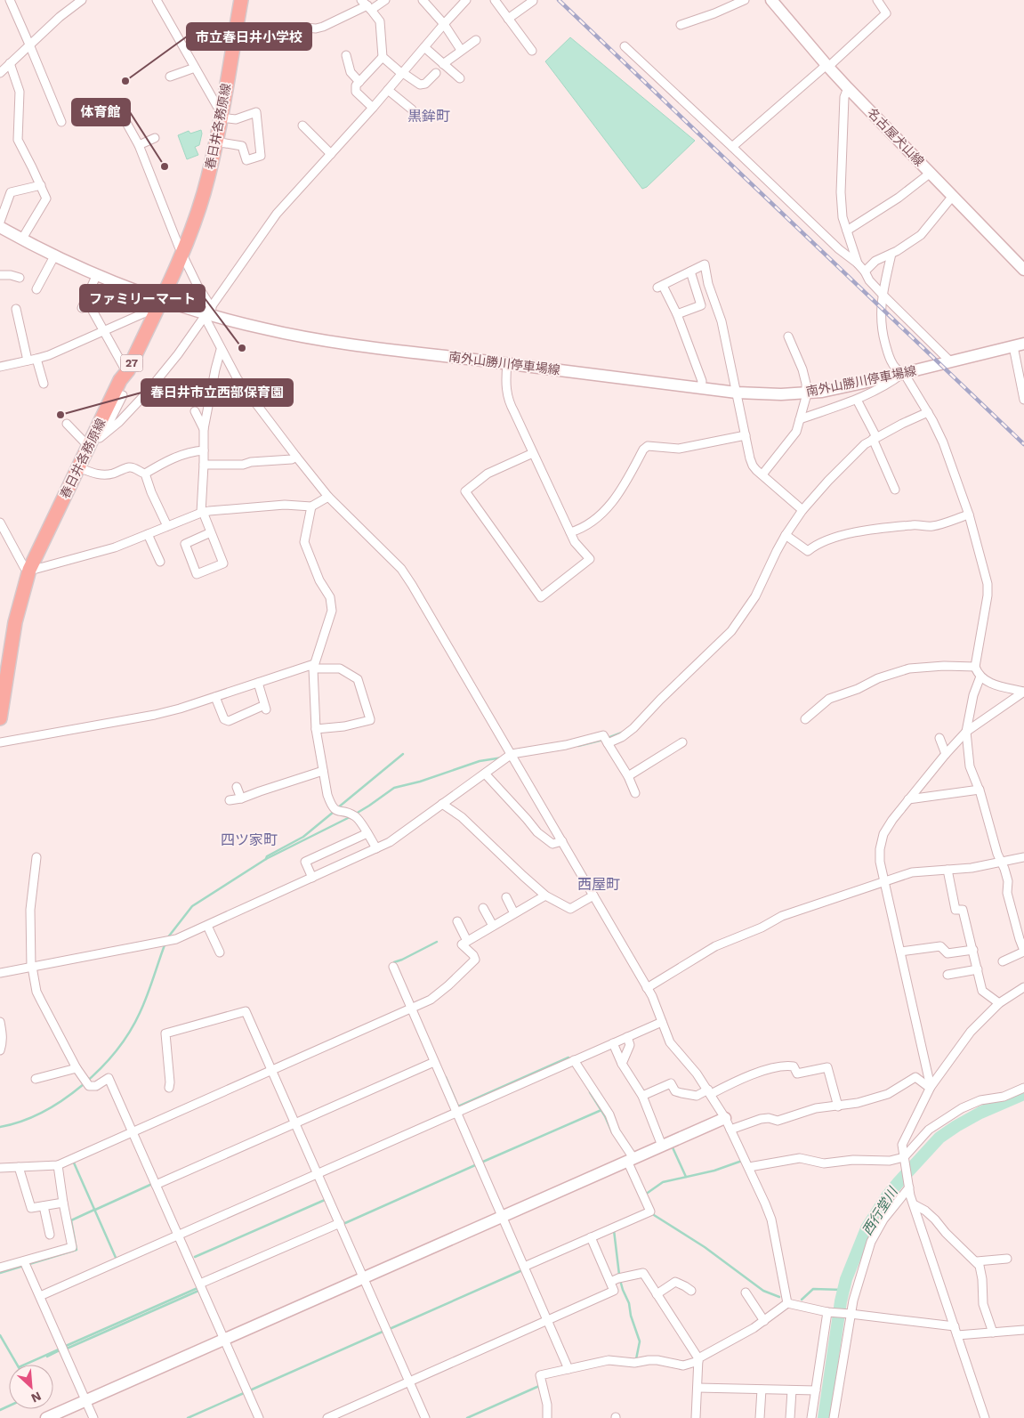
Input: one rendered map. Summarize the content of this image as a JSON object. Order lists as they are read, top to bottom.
{
  "streets": {
    "main road": [
      "春日井各務原線",
      "名古屋犬山線",
      "27",
      "南外山勝川停車場線"
    ]
  },
  "crossings": [
    ["春日井各務原線", "南外山勝川停車場線"]
  ],
  "districts": ["黒鉾町", "四ツ家町", "西屋町"],
  "water": ["西行堂川"],
  "places": [
    "市立春日井小学校",
    "体育館",
    "ファミリーマート",
    "春日井市立西部保育園"
  ],
  "north": "bottom right"
}
